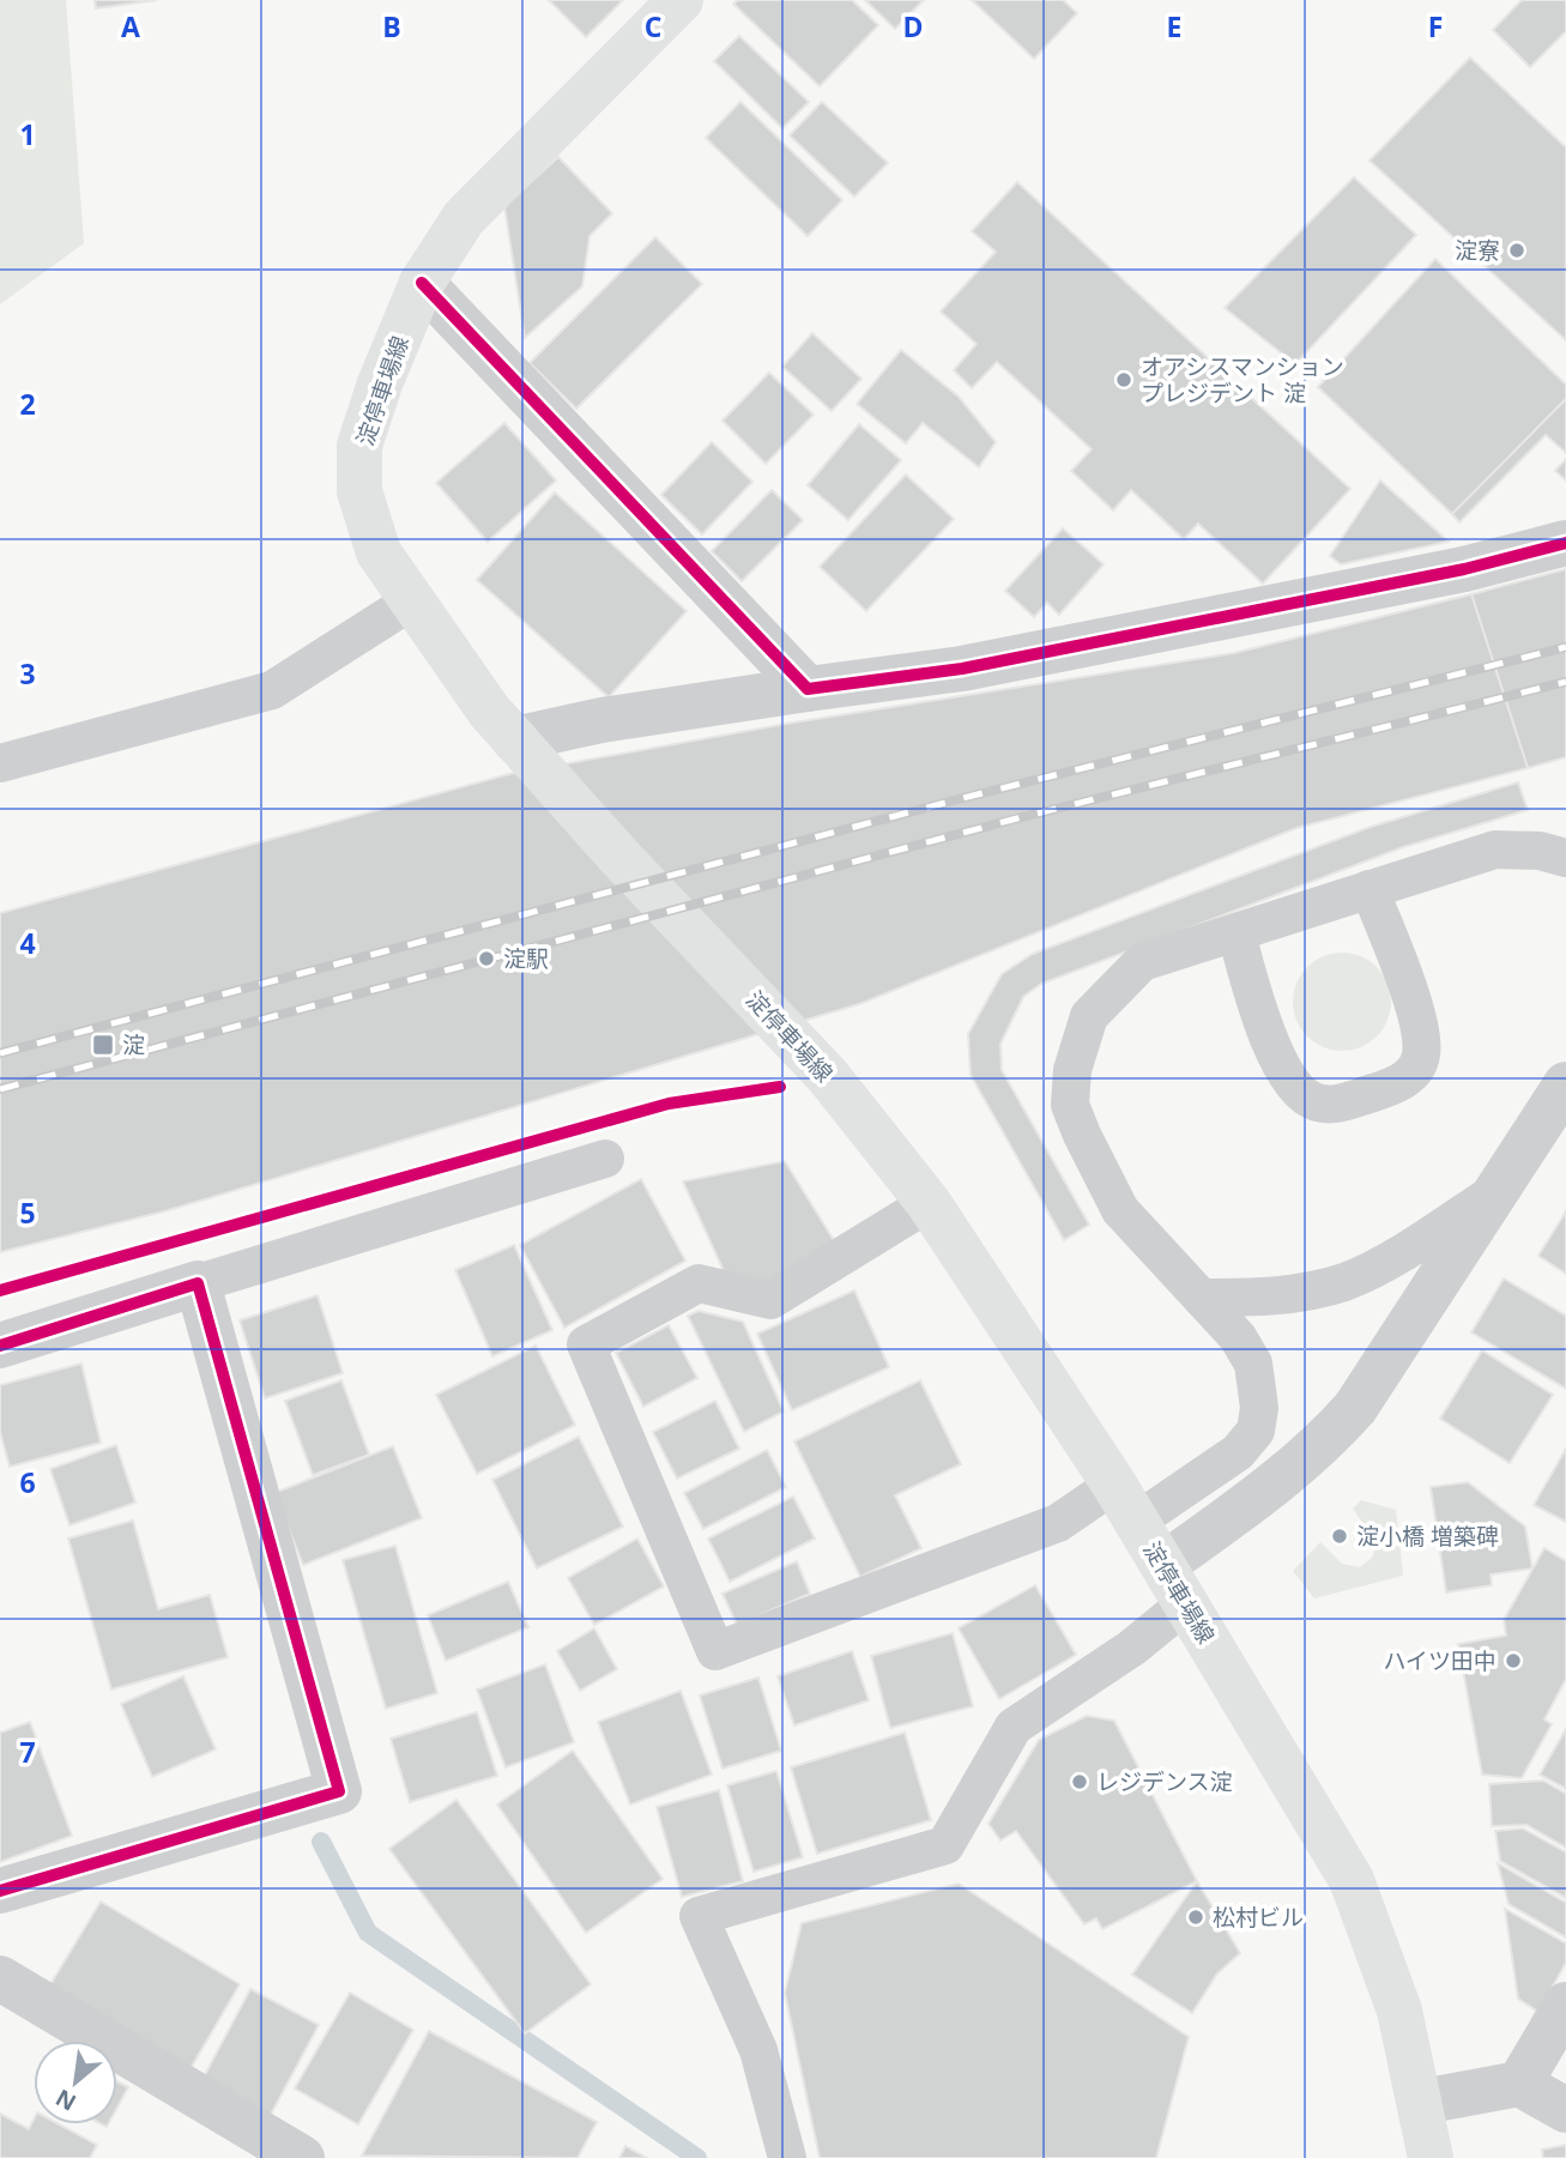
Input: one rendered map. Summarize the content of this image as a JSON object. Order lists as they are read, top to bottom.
{
  "streets": {
    "main road": ["淀停車場線"]
  },
  "places": {
    "other": [
      "淀寮",
      "オアシスマンション プレジデント 淀",
      "淀駅",
      "淀小橋 増築碑",
      "ハイツ田中",
      "レジデンス淀",
      "松村ビル"
    ],
    "transit": ["淀"]
  },
  "north": "bottom left",
  "grid": {
    "columns": [
      "A",
      "B",
      "C",
      "D",
      "E",
      "F"
    ],
    "rows": [
      "1",
      "2",
      "3",
      "4",
      "5",
      "6",
      "7"
    ]
  }
}
